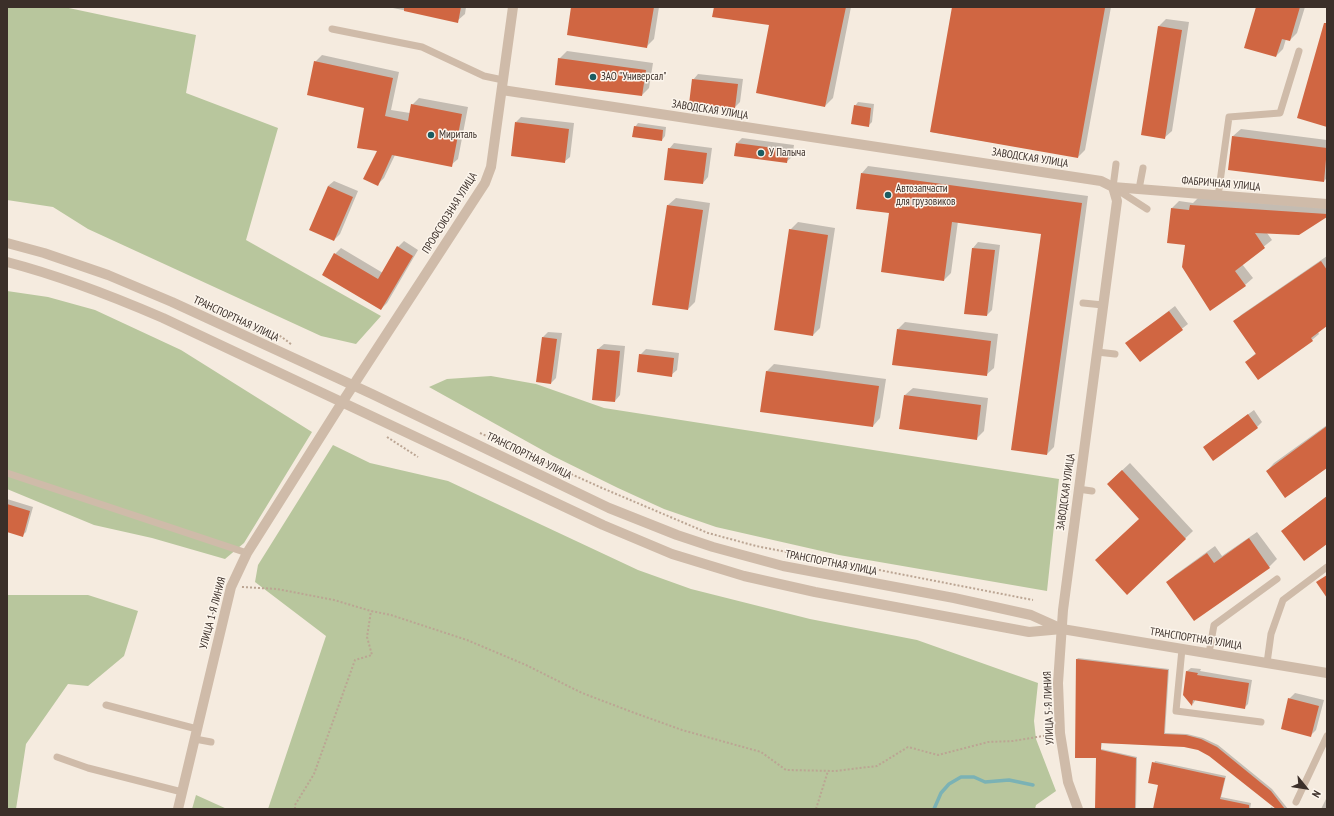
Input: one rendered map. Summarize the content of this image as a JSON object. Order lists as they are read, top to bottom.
{
  "streets": {
    "street": [
      "ЗАВОДСКАЯ УЛИЦА",
      "ФАБРИЧНАЯ УЛИЦА",
      "ПРОФСОЮЗНАЯ УЛИЦА",
      "ТРАНСПОРТНАЯ УЛИЦА",
      "УЛИЦА 1-Я ЛИНИЯ",
      "УЛИЦА 5-Я ЛИНИЯ"
    ]
  },
  "crossings": [
    ["ЗАВОДСКАЯ УЛИЦА", "ФАБРИЧНАЯ УЛИЦА"],
    ["ЗАВОДСКАЯ УЛИЦА", "ПРОФСОЮЗНАЯ УЛИЦА"],
    ["ЗАВОДСКАЯ УЛИЦА", "ТРАНСПОРТНАЯ УЛИЦА"],
    ["ЗАВОДСКАЯ УЛИЦА", "УЛИЦА 5-Я ЛИНИЯ"],
    ["ПРОФСОЮЗНАЯ УЛИЦА", "ТРАНСПОРТНАЯ УЛИЦА"],
    ["ПРОФСОЮЗНАЯ УЛИЦА", "УЛИЦА 1-Я ЛИНИЯ"],
    ["ТРАНСПОРТНАЯ УЛИЦА", "УЛИЦА 1-Я ЛИНИЯ"],
    ["ТРАНСПОРТНАЯ УЛИЦА", "УЛИЦА 5-Я ЛИНИЯ"]
  ],
  "places": [
    "ЗАО \"Универсал\"",
    "Мириталь",
    "У Палыча",
    "Автозапчасти для грузовиков"
  ],
  "north": "bottom right"
}
